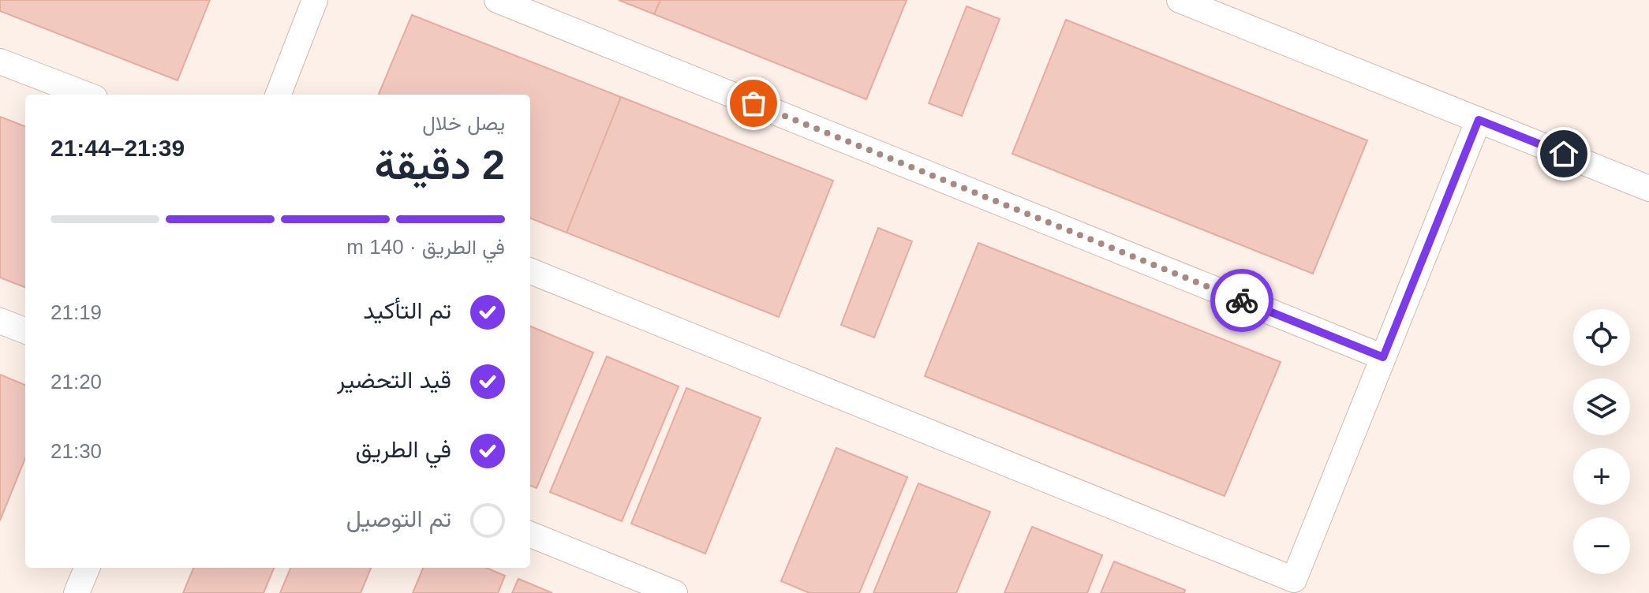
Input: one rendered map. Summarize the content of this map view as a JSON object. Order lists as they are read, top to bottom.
{
  "page": {
    "heading": ["2 دقيقة", "يصل خلال", "21:39–21:44"],
    "bar": "في الطريق · 140 m",
    "list": [
      ["تم التأكيد", "21:19"],
      ["قيد التحضير", "21:20"],
      ["في الطريق", "21:30"],
      "تم التوصيل"
    ],
    "map_buttons": ["+", "−"]
  }
}
